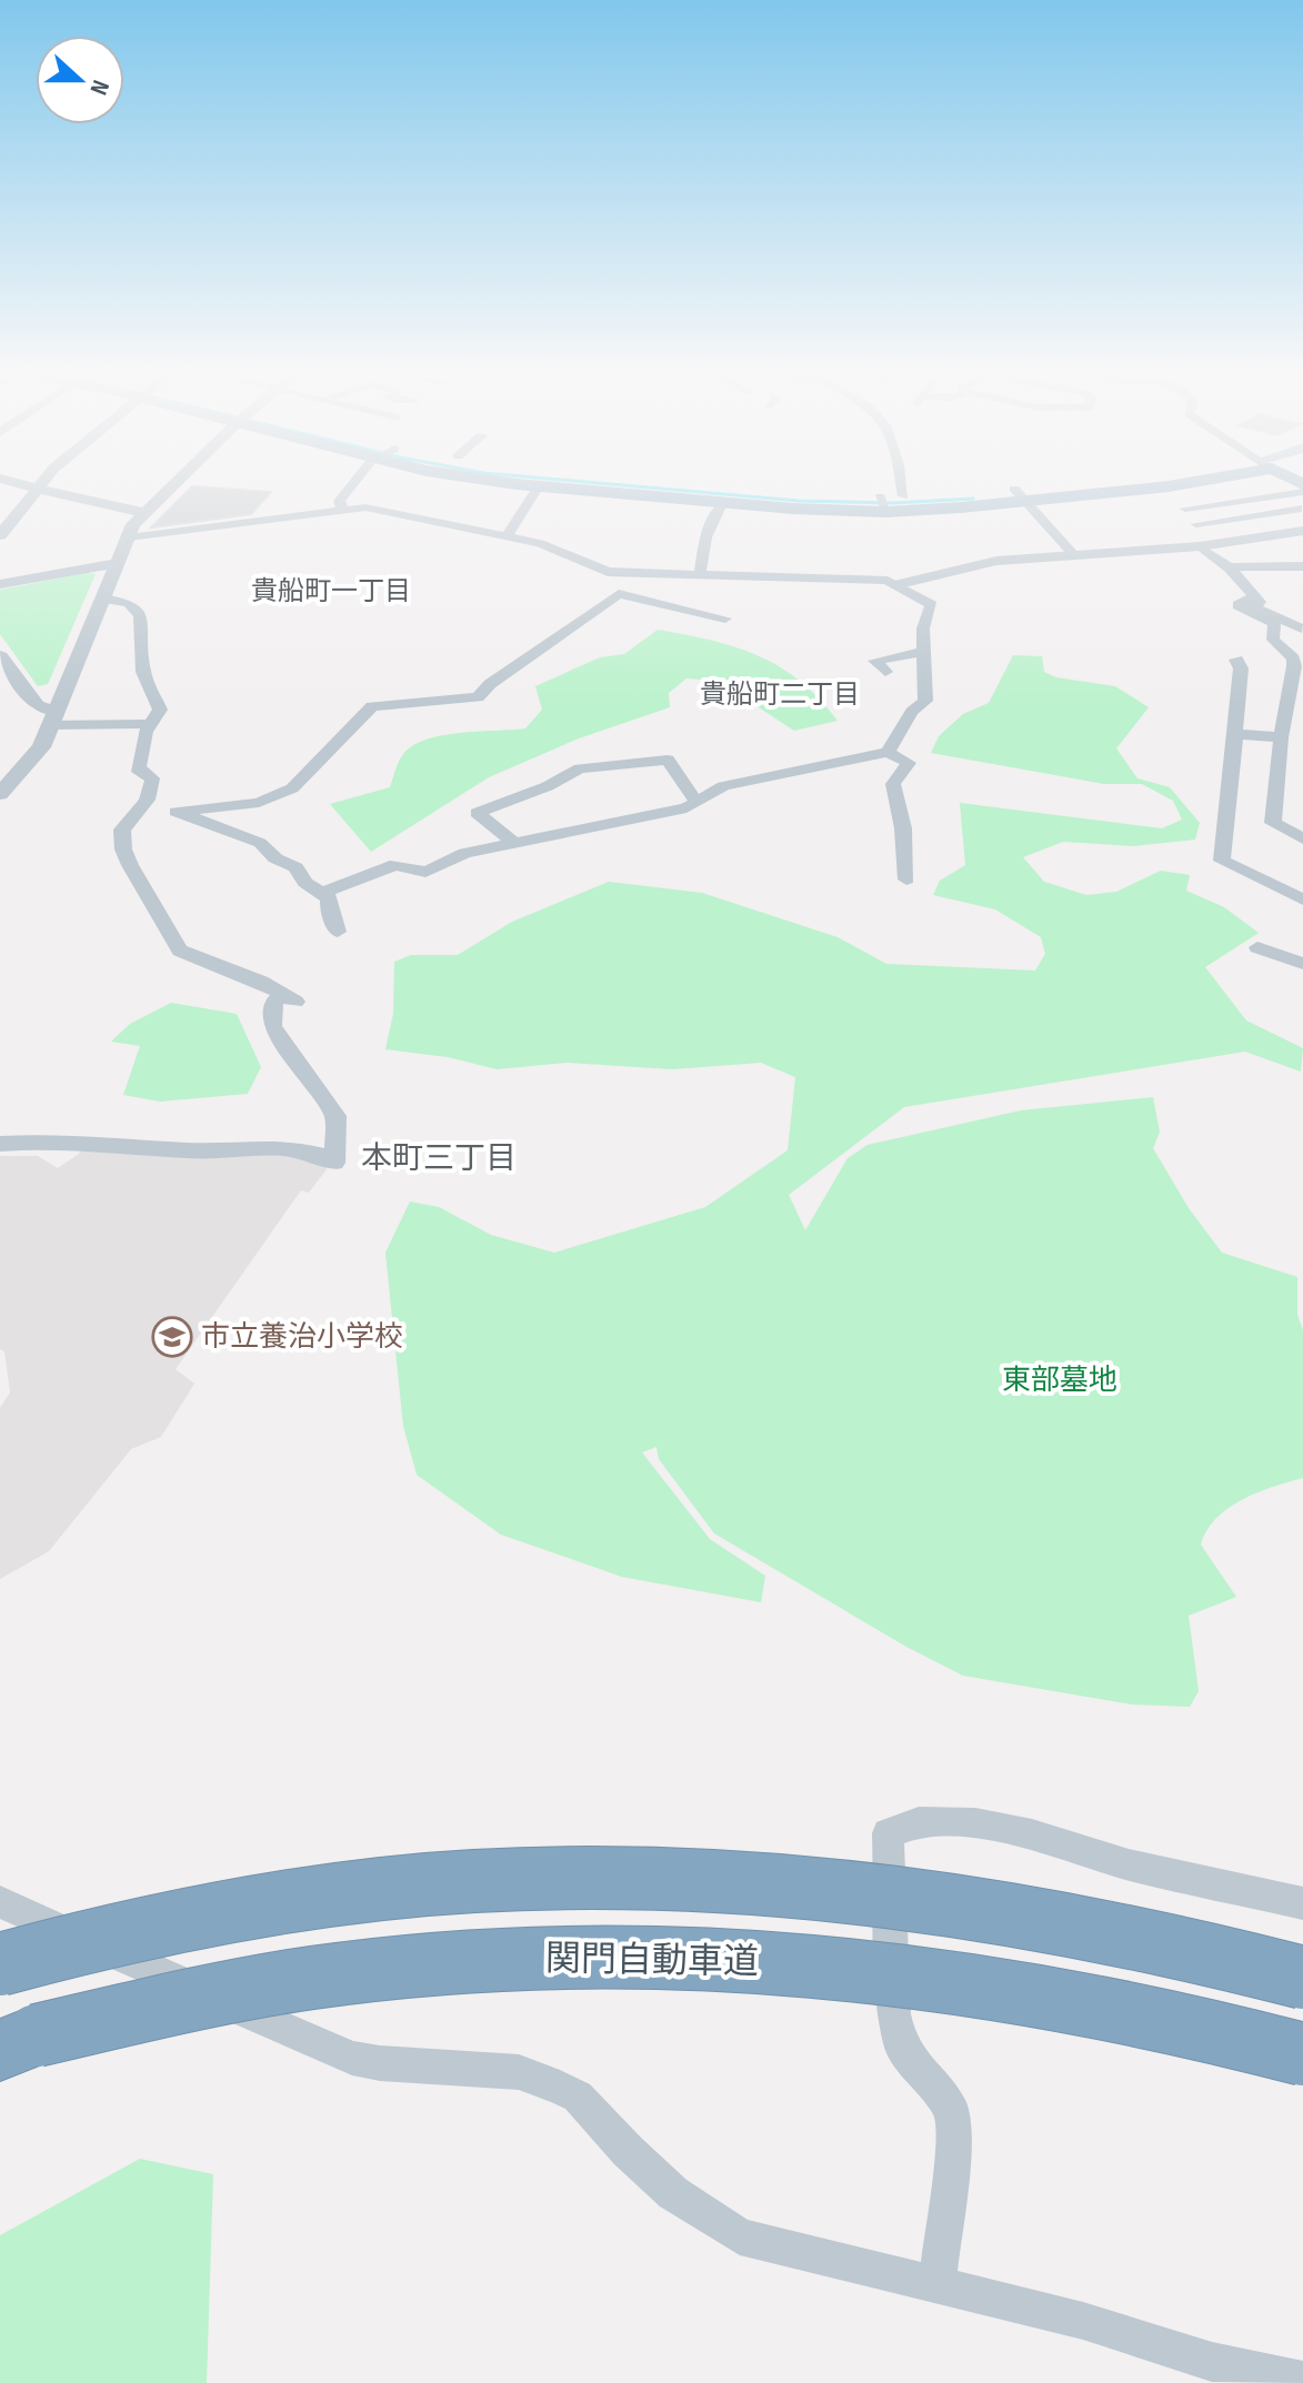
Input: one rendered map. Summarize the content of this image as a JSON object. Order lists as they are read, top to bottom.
{
  "streets": {
    "highway": ["関門自動車道"]
  },
  "districts": ["貴船町一丁目", "貴船町二丁目", "本町三丁目"],
  "parks": ["東部墓地"],
  "places": {
    "school or university": ["市立養治小学校"]
  },
  "north": "right"
}
